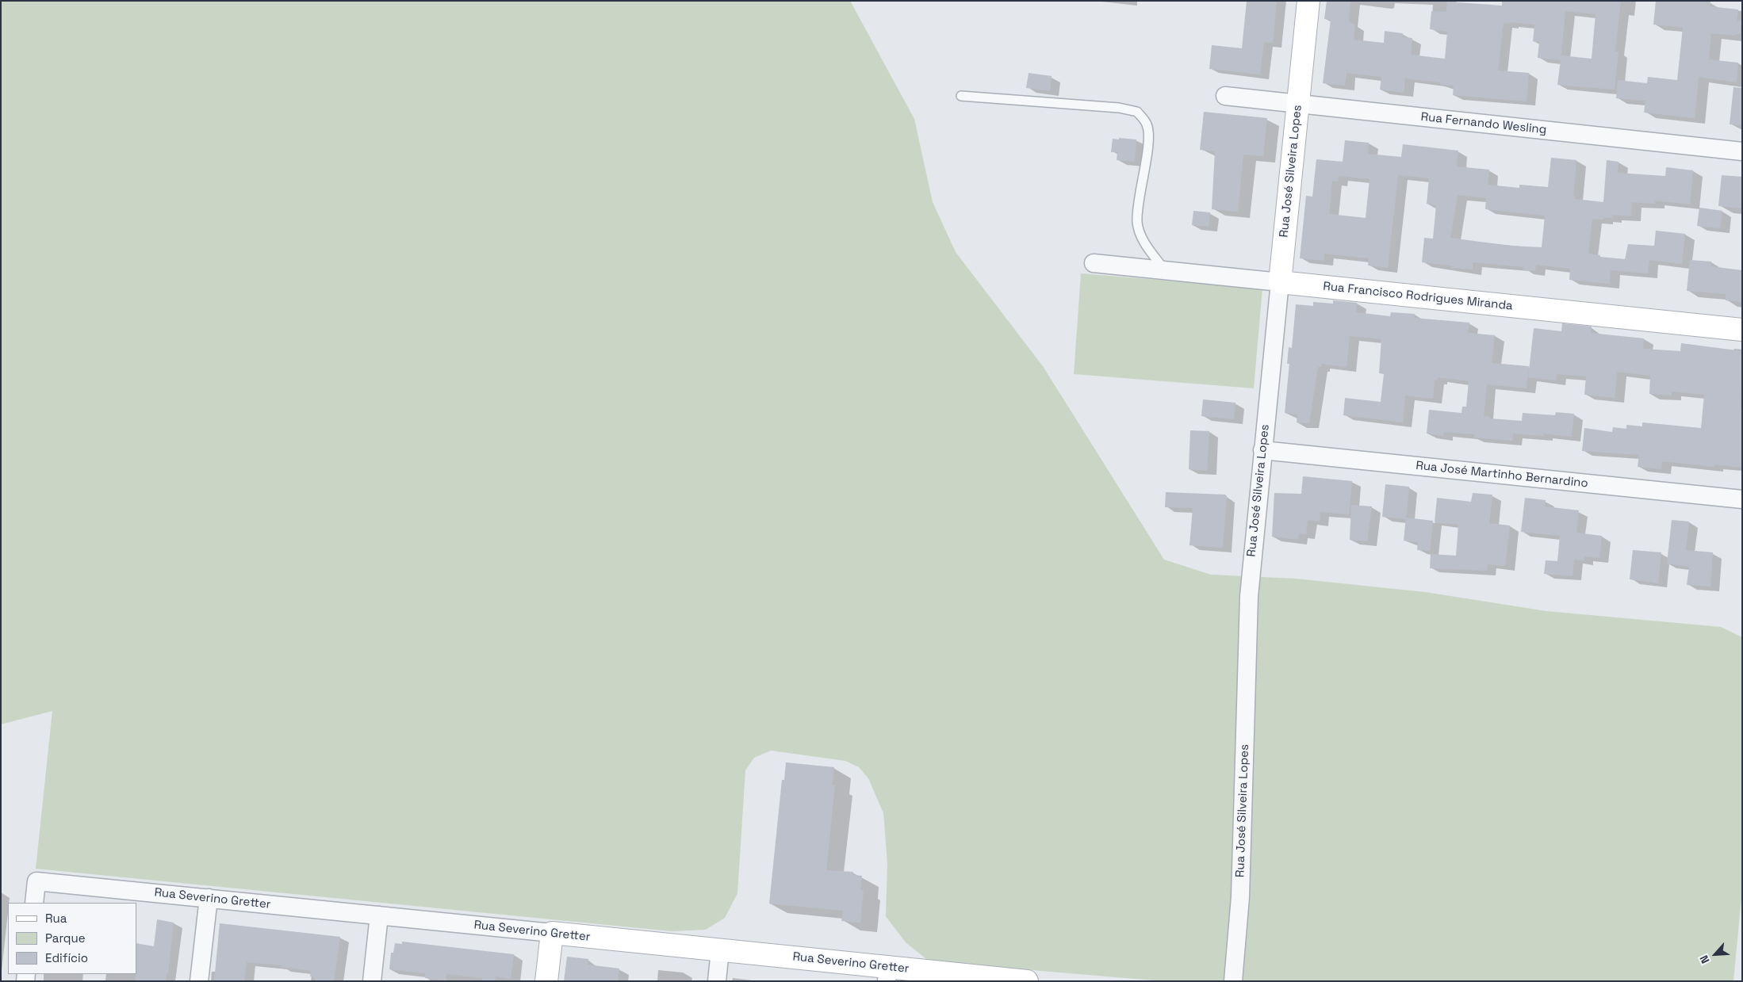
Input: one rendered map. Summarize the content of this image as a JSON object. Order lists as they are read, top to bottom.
{
  "streets": {
    "street": [
      "Rua Fernando Wesling",
      "Rua José Silveira Lopes",
      "Rua Francisco Rodrigues Miranda",
      "Rua José Martinho Bernardino",
      "Rua Severino Gretter"
    ]
  },
  "crossings": [
    ["Rua Fernando Wesling", "Rua José Silveira Lopes"],
    ["Rua José Silveira Lopes", "Rua Francisco Rodrigues Miranda"],
    ["Rua José Silveira Lopes", "Rua José Martinho Bernardino"]
  ],
  "legend": ["Rua", "Parque", "Edifício"],
  "north": "bottom left"
}
